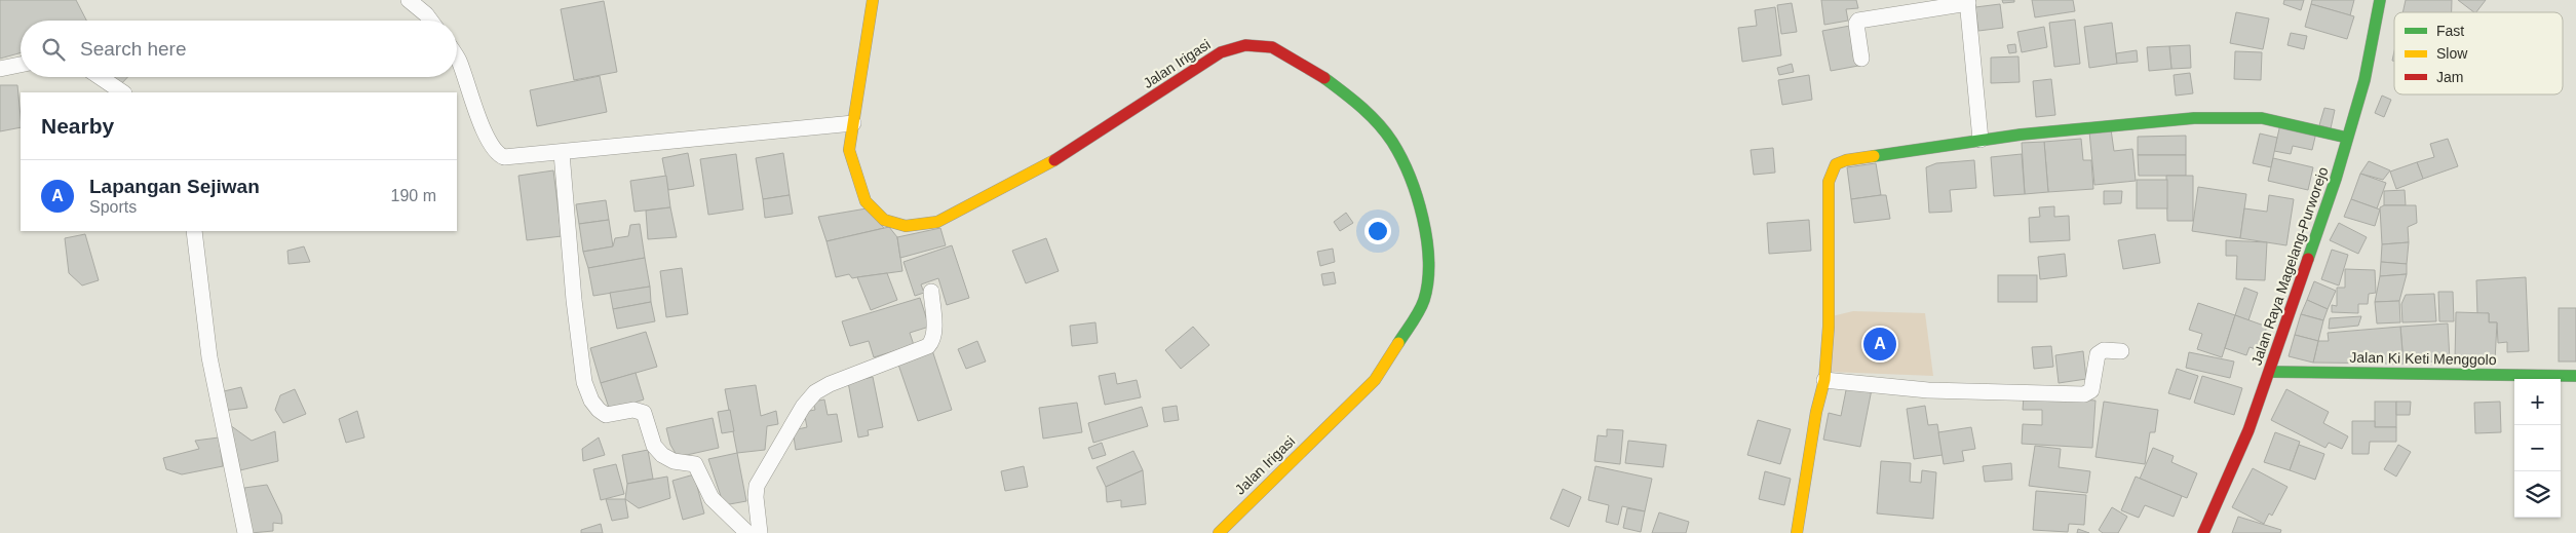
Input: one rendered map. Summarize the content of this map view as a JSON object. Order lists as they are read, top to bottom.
{
  "streets": {
    "street": ["Jalan Irigasi", "Jalan Raya Magelang-Purworejo", "Jalan Ki Keti Menggolo"]
  },
  "crossings": [
    ["Jalan Raya Magelang-Purworejo", "Jalan Ki Keti Menggolo"]
  ],
  "legend": ["Fast", "Slow", "Jam"],
  "page": {
    "search": "Search here",
    "heading": "Nearby",
    "list": [
      {
        "mark": "A",
        "name": "Lapangan Sejiwan",
        "note": "Sports",
        "value": "190 m"
      }
    ],
    "pins": "A",
    "map_buttons": ["+", "−"]
  }
}
